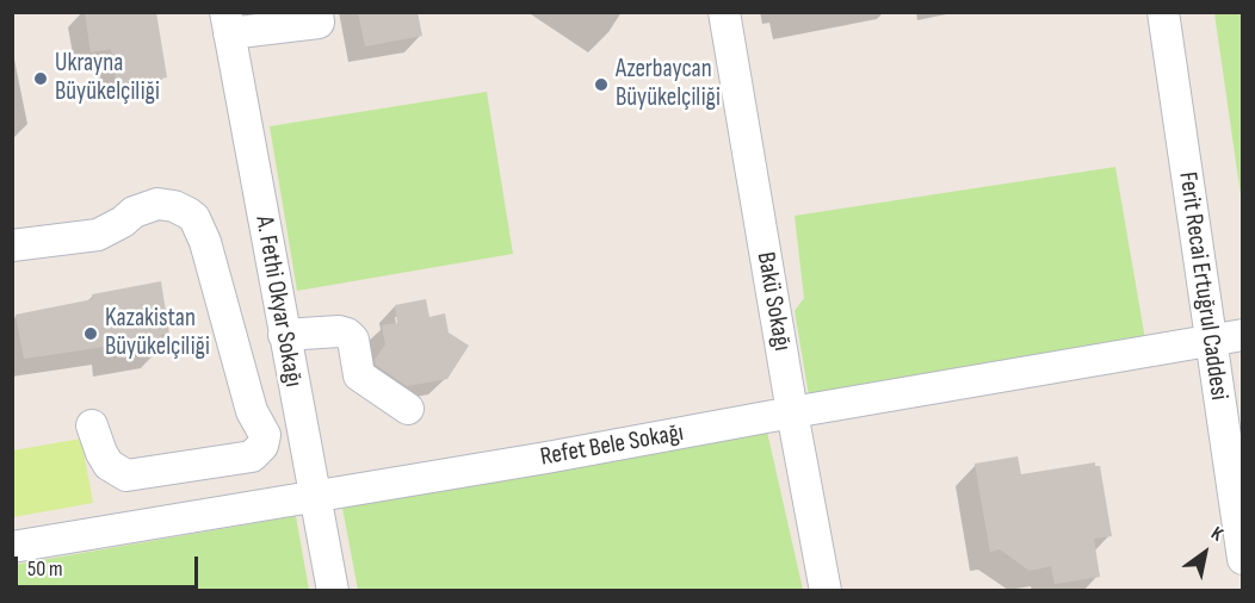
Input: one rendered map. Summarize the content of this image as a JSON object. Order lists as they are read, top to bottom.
{
  "streets": {
    "street": [
      "Ferit Recai Ertuğrul Caddesi",
      "A. Fethi Okyar Sokağı",
      "Bakü Sokağı",
      "Refet Bele Sokağı"
    ]
  },
  "crossings": [
    ["Ferit Recai Ertuğrul Caddesi", "Refet Bele Sokağı"],
    ["A. Fethi Okyar Sokağı", "Refet Bele Sokağı"],
    ["Bakü Sokağı", "Refet Bele Sokağı"]
  ],
  "places": ["Ukrayna Büyükelçiliği", "Azerbaycan Büyükelçiliği", "Kazakistan Büyükelçiliği"],
  "scale_bar": "50 m",
  "north": "top right"
}
